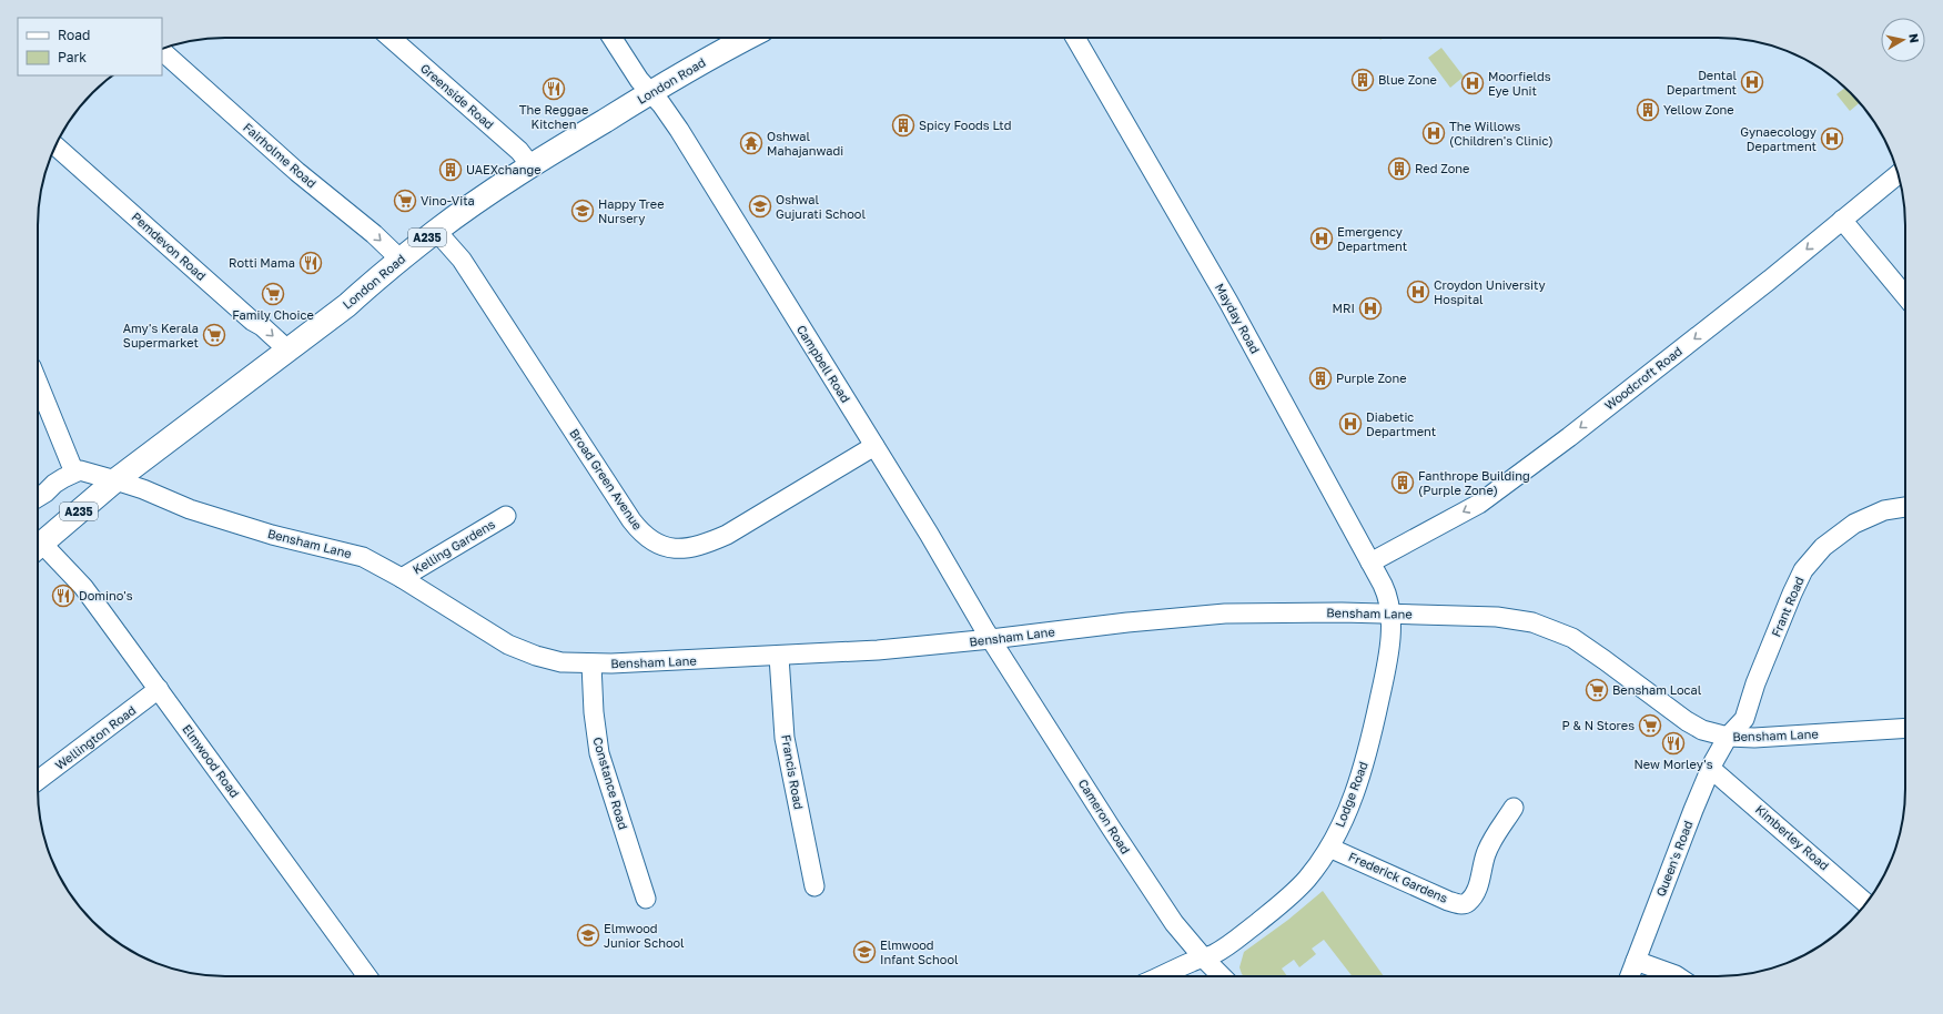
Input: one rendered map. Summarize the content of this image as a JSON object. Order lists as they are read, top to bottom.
{
  "streets": {
    "main road": ["London Road", "A235"],
    "street": [
      "Greenside Road",
      "Fairholme Road",
      "Pemdevon Road",
      "Mayday Road",
      "Campbell Road",
      "Woodcroft Road",
      "Broad Green Avenue",
      "Bensham Lane",
      "Kelling Gardens",
      "Frant Road",
      "Wellington Road",
      "Elmwood Road",
      "Francis Road",
      "Constance Road",
      "Lodge Road",
      "Cameron Road",
      "Kimberley Road",
      "Queen's Road",
      "Frederick Gardens"
    ]
  },
  "crossings": [
    ["London Road", "Greenside Road"],
    ["London Road", "Fairholme Road"],
    ["London Road", "Pemdevon Road"],
    ["London Road", "Campbell Road"],
    ["London Road", "Broad Green Avenue"],
    ["London Road", "Bensham Lane"],
    ["London Road", "Elmwood Road"],
    ["Mayday Road", "Woodcroft Road"],
    ["Mayday Road", "Bensham Lane"],
    ["Mayday Road", "Lodge Road"],
    ["Campbell Road", "Broad Green Avenue"],
    ["Campbell Road", "Bensham Lane"],
    ["Campbell Road", "Cameron Road"],
    ["Bensham Lane", "Kelling Gardens"],
    ["Bensham Lane", "Frant Road"],
    ["Bensham Lane", "Francis Road"],
    ["Bensham Lane", "Constance Road"],
    ["Bensham Lane", "Lodge Road"],
    ["Bensham Lane", "Cameron Road"],
    ["Bensham Lane", "Queen's Road"],
    ["Frant Road", "Queen's Road"],
    ["Wellington Road", "Elmwood Road"],
    ["Lodge Road", "Cameron Road"],
    ["Lodge Road", "Frederick Gardens"],
    ["Kimberley Road", "Queen's Road"]
  ],
  "one_way": ["Fairholme Road", "Pemdevon Road", "Woodcroft Road"],
  "places": {
    "building": [
      "Blue Zone",
      "Yellow Zone",
      "Spicy Foods Ltd",
      "Red Zone",
      "UAEXchange",
      "Purple Zone",
      "Fanthrope Building (Purple Zone)"
    ],
    "hospital": [
      "Dental Department",
      "Moorfields Eye Unit",
      "The Willows (Children's Clinic)",
      "Gynaecology Department",
      "Emergency Department",
      "Croydon University Hospital",
      "MRI",
      "Diabetic Department"
    ],
    "restaurant": [
      "The Reggae Kitchen",
      "Rotti Mama",
      "Domino's",
      "New Morley's"
    ],
    "temple": ["Oshwal Mahajanwadi"],
    "supermarket": [
      "Vino-Vita",
      "Family Choice",
      "Amy's Kerala Supermarket",
      "Bensham Local",
      "P & N Stores"
    ],
    "school or university": [
      "Oshwal Gujurati School",
      "Happy Tree Nursery",
      "Elmwood Junior School",
      "Elmwood Infant School"
    ]
  },
  "legend": ["Road", "Park"],
  "north": "right"
}
